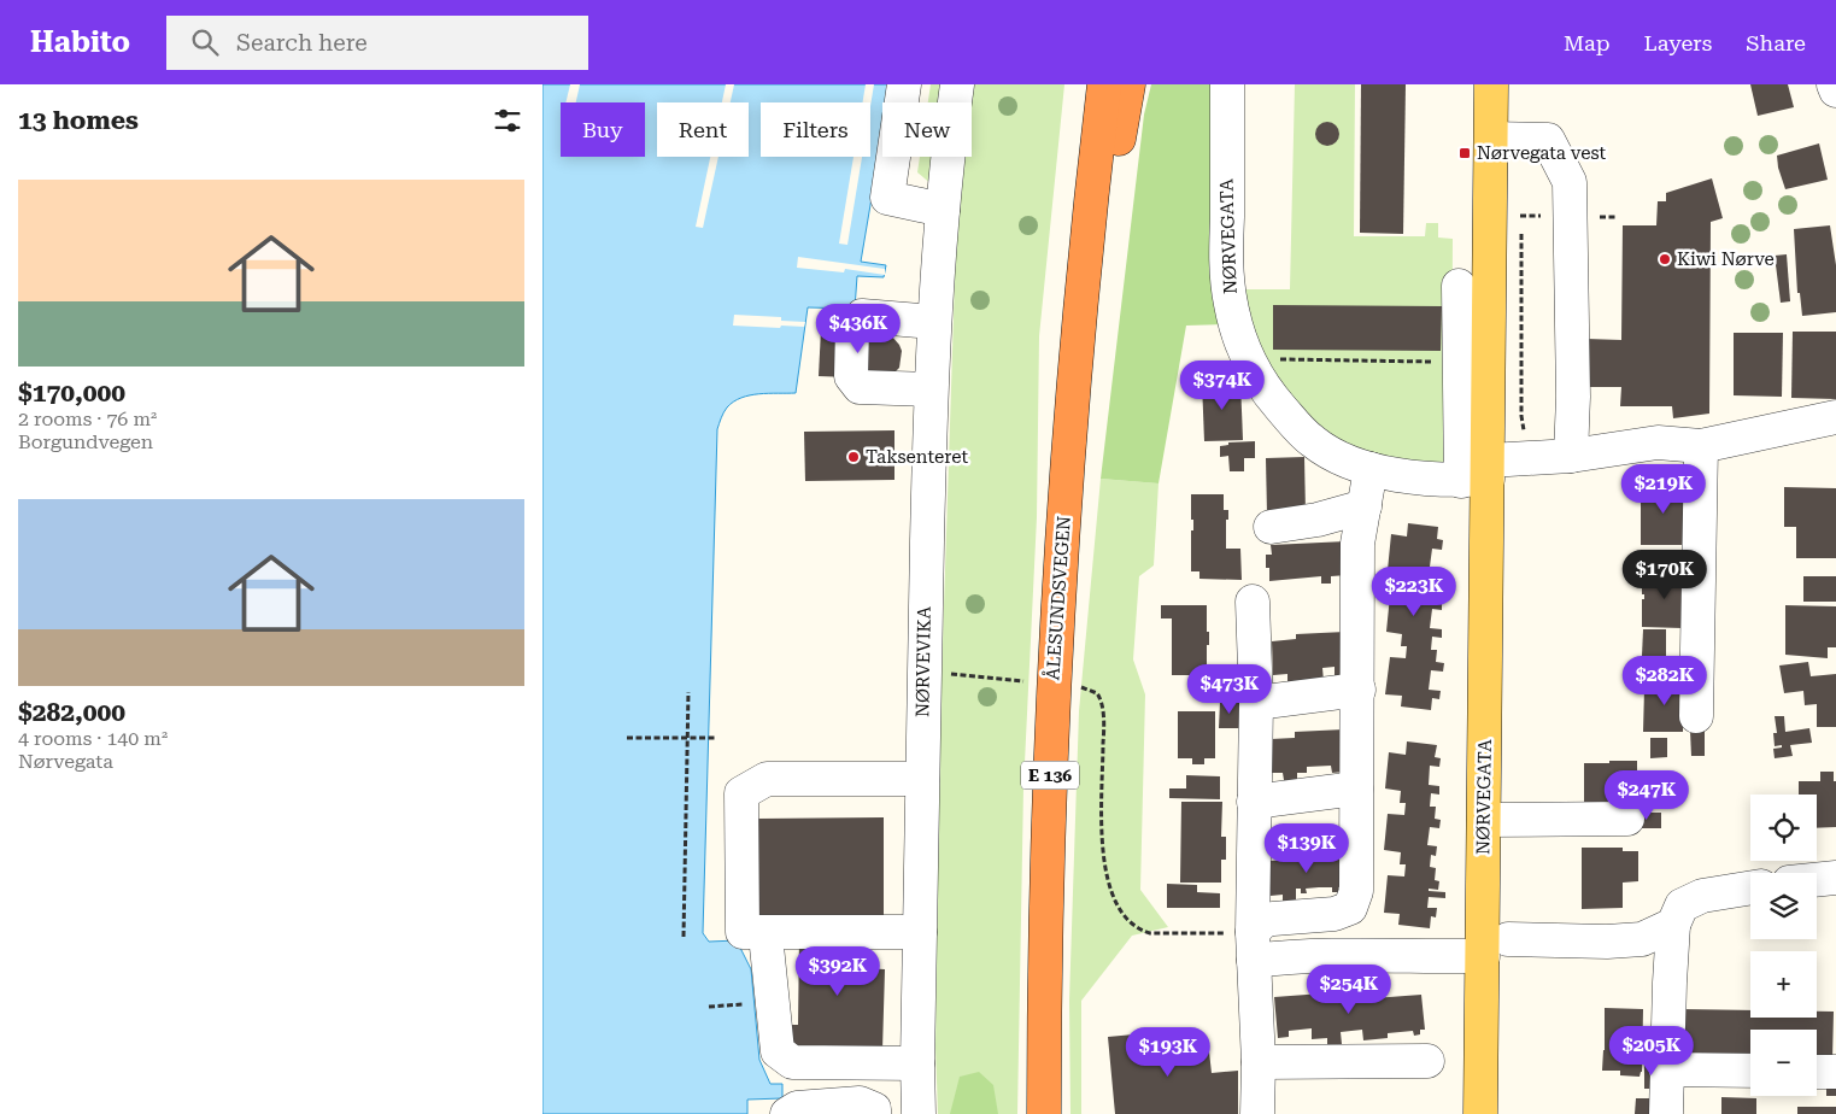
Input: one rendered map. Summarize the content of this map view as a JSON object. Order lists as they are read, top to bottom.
{
  "streets": {
    "highway": ["ÅLESUNDSVEGEN", "E 136"],
    "main road": ["NØRVEGATA"],
    "street": ["NØRVEVIKA"]
  },
  "places": {
    "transit": ["Nørvegata vest"],
    "other": ["Kiwi Nørve", "Taksenteret"]
  },
  "page": {
    "header": "Habito",
    "search": "Search here",
    "nav": ["Map", "Layers", "Share"],
    "heading": "13 homes",
    "chip": [
      "Buy",
      "Rent",
      "Filters",
      "New"
    ],
    "list": [
      {
        "name": "$170,000",
        "note": "2 rooms · 76 m² · Borgundvegen"
      },
      {
        "name": "$282,000",
        "note": "4 rooms · 140 m² · Nørvegata"
      }
    ],
    "price": [
      "$436K",
      "$374K",
      "$219K",
      "$170K",
      "$223K",
      "$282K",
      "$473K",
      "$247K",
      "$139K",
      "$392K",
      "$254K",
      "$205K",
      "$193K"
    ],
    "map_buttons": ["+", "−"]
  }
}
